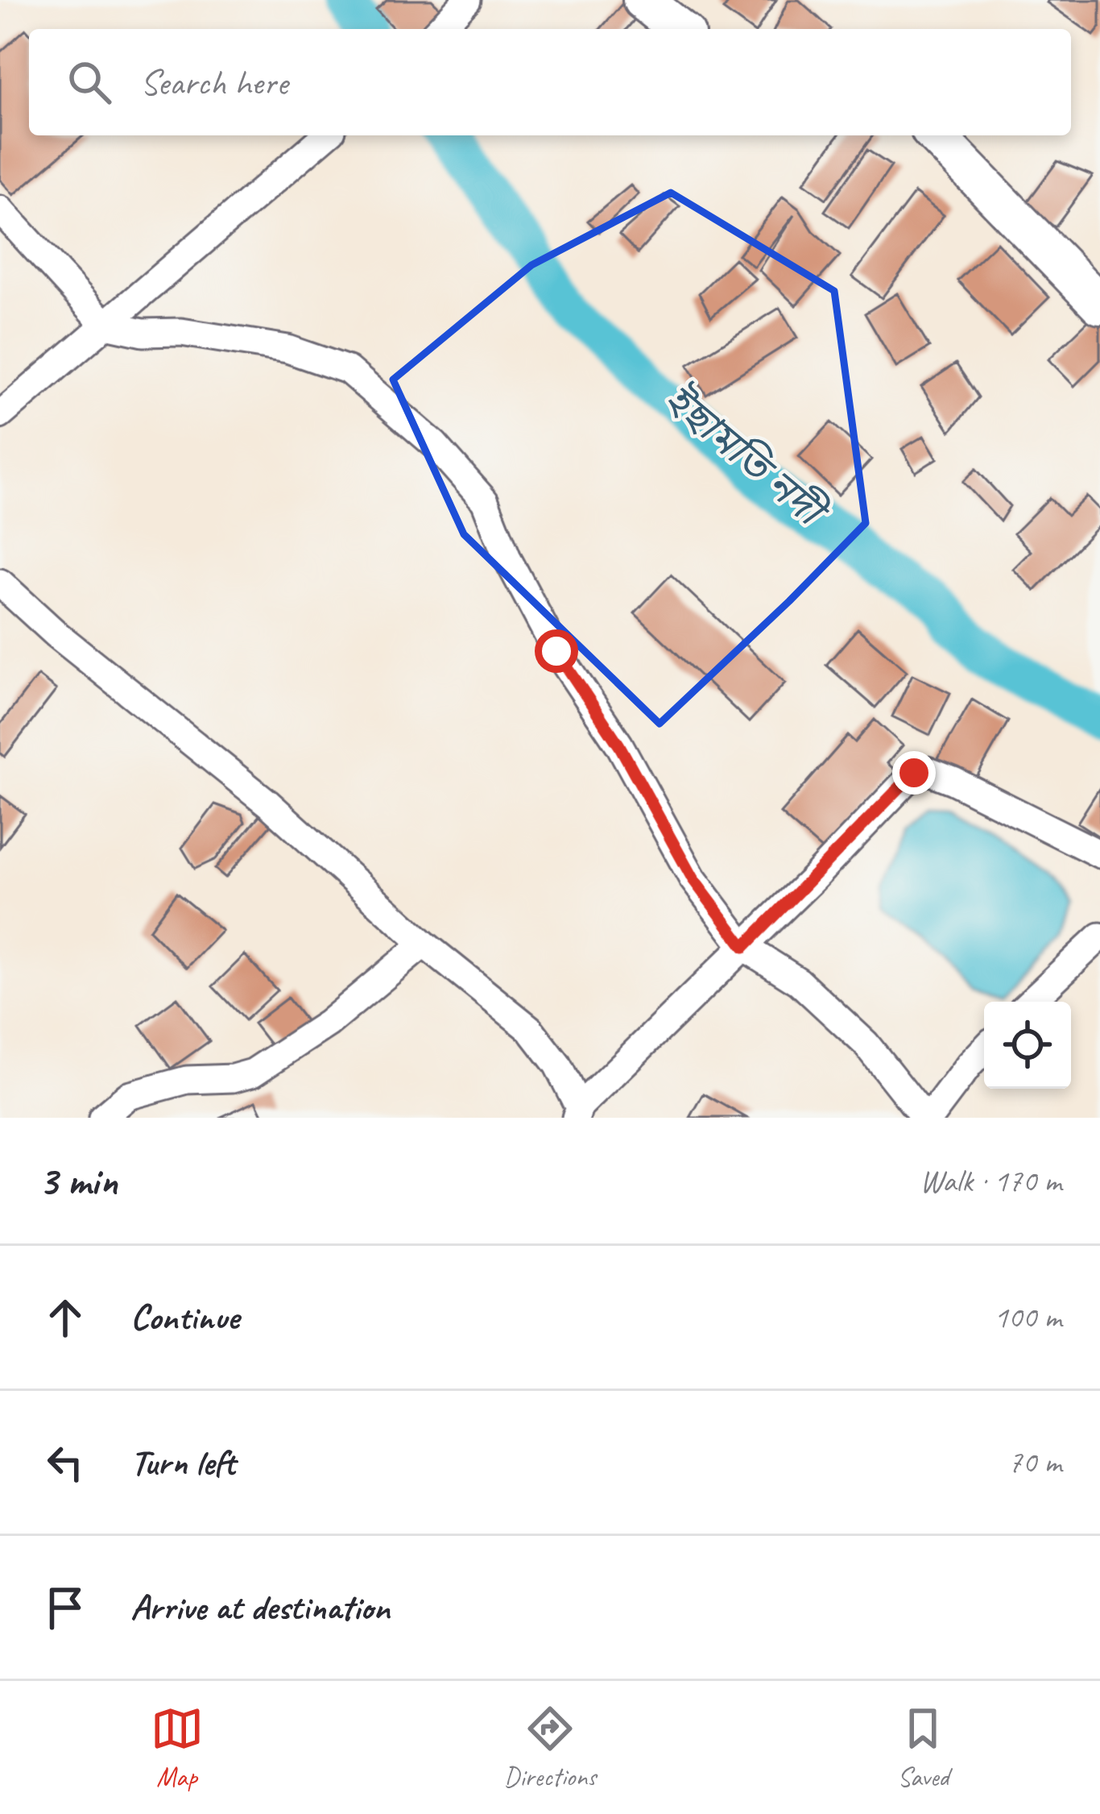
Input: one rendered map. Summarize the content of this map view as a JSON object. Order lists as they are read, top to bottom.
{
  "water": ["ইছামতি নদী"],
  "page": {
    "search": "Search here",
    "heading": ["3 min", "Walk · 170 m"],
    "list": [
      ["Continue", "100 m"],
      ["Turn left", "70 m"],
      "Arrive at destination"
    ],
    "nav": ["Map", "Directions", "Saved"]
  }
}
